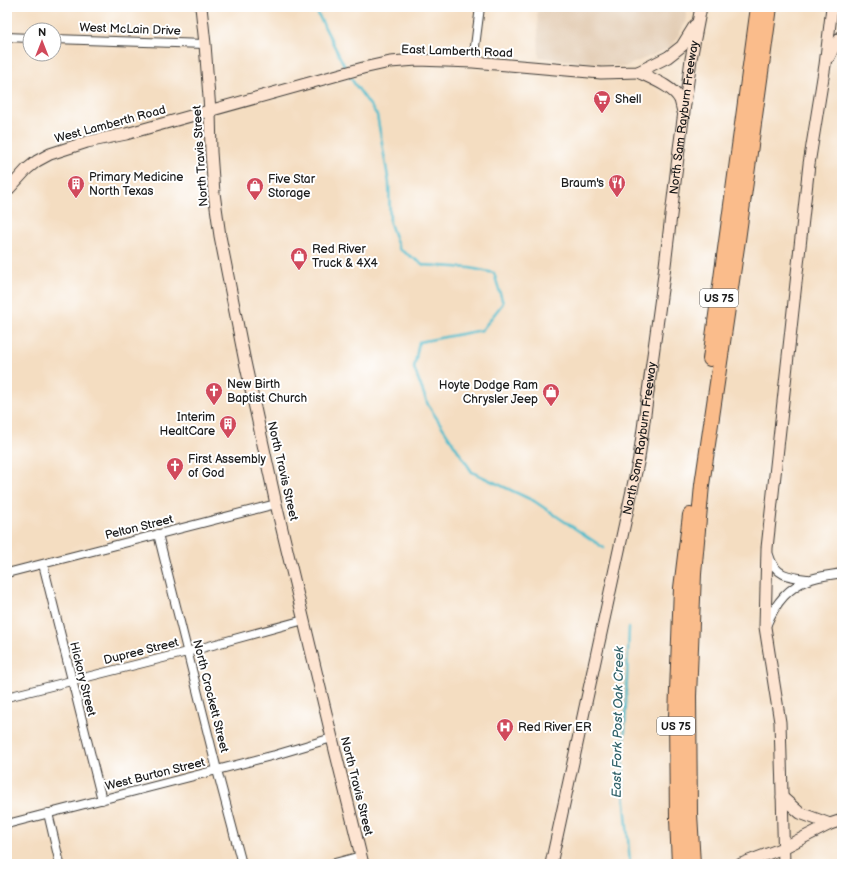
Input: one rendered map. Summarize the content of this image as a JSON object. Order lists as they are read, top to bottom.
{
  "streets": {
    "highway": ["US 75"],
    "main road": [
      "East Lamberth Road",
      "North Sam Rayburn Freeway",
      "West Lamberth Road",
      "North Travis Street"
    ],
    "street": [
      "West McLain Drive",
      "Pelton Street",
      "Dupree Street",
      "Hickory Street",
      "North Crockett Street",
      "West Burton Street"
    ]
  },
  "crossings": [
    ["West McLain Drive", "North Travis Street"],
    ["East Lamberth Road", "West Lamberth Road"],
    ["East Lamberth Road", "North Travis Street"],
    ["West Lamberth Road", "North Travis Street"],
    ["North Travis Street", "Pelton Street"],
    ["North Travis Street", "Dupree Street"],
    ["North Travis Street", "West Burton Street"],
    ["Pelton Street", "Hickory Street"],
    ["Pelton Street", "North Crockett Street"],
    ["Dupree Street", "Hickory Street"],
    ["Dupree Street", "North Crockett Street"],
    ["Hickory Street", "West Burton Street"],
    ["North Crockett Street", "West Burton Street"]
  ],
  "water": ["East Fork Post Oak Creek"],
  "places": {
    "supermarket": ["Shell"],
    "restaurant": ["Braum's"],
    "building": ["Primary Medicine North Texas", "Interim HealtCare"],
    "shop": ["Five Star Storage", "Red River Truck & 4X4", "Hoyte Dodge Ram Chrysler Jeep"],
    "church": ["New Birth Baptist Church", "First Assembly of God"],
    "hospital": ["Red River ER"]
  },
  "north": "top"
}
